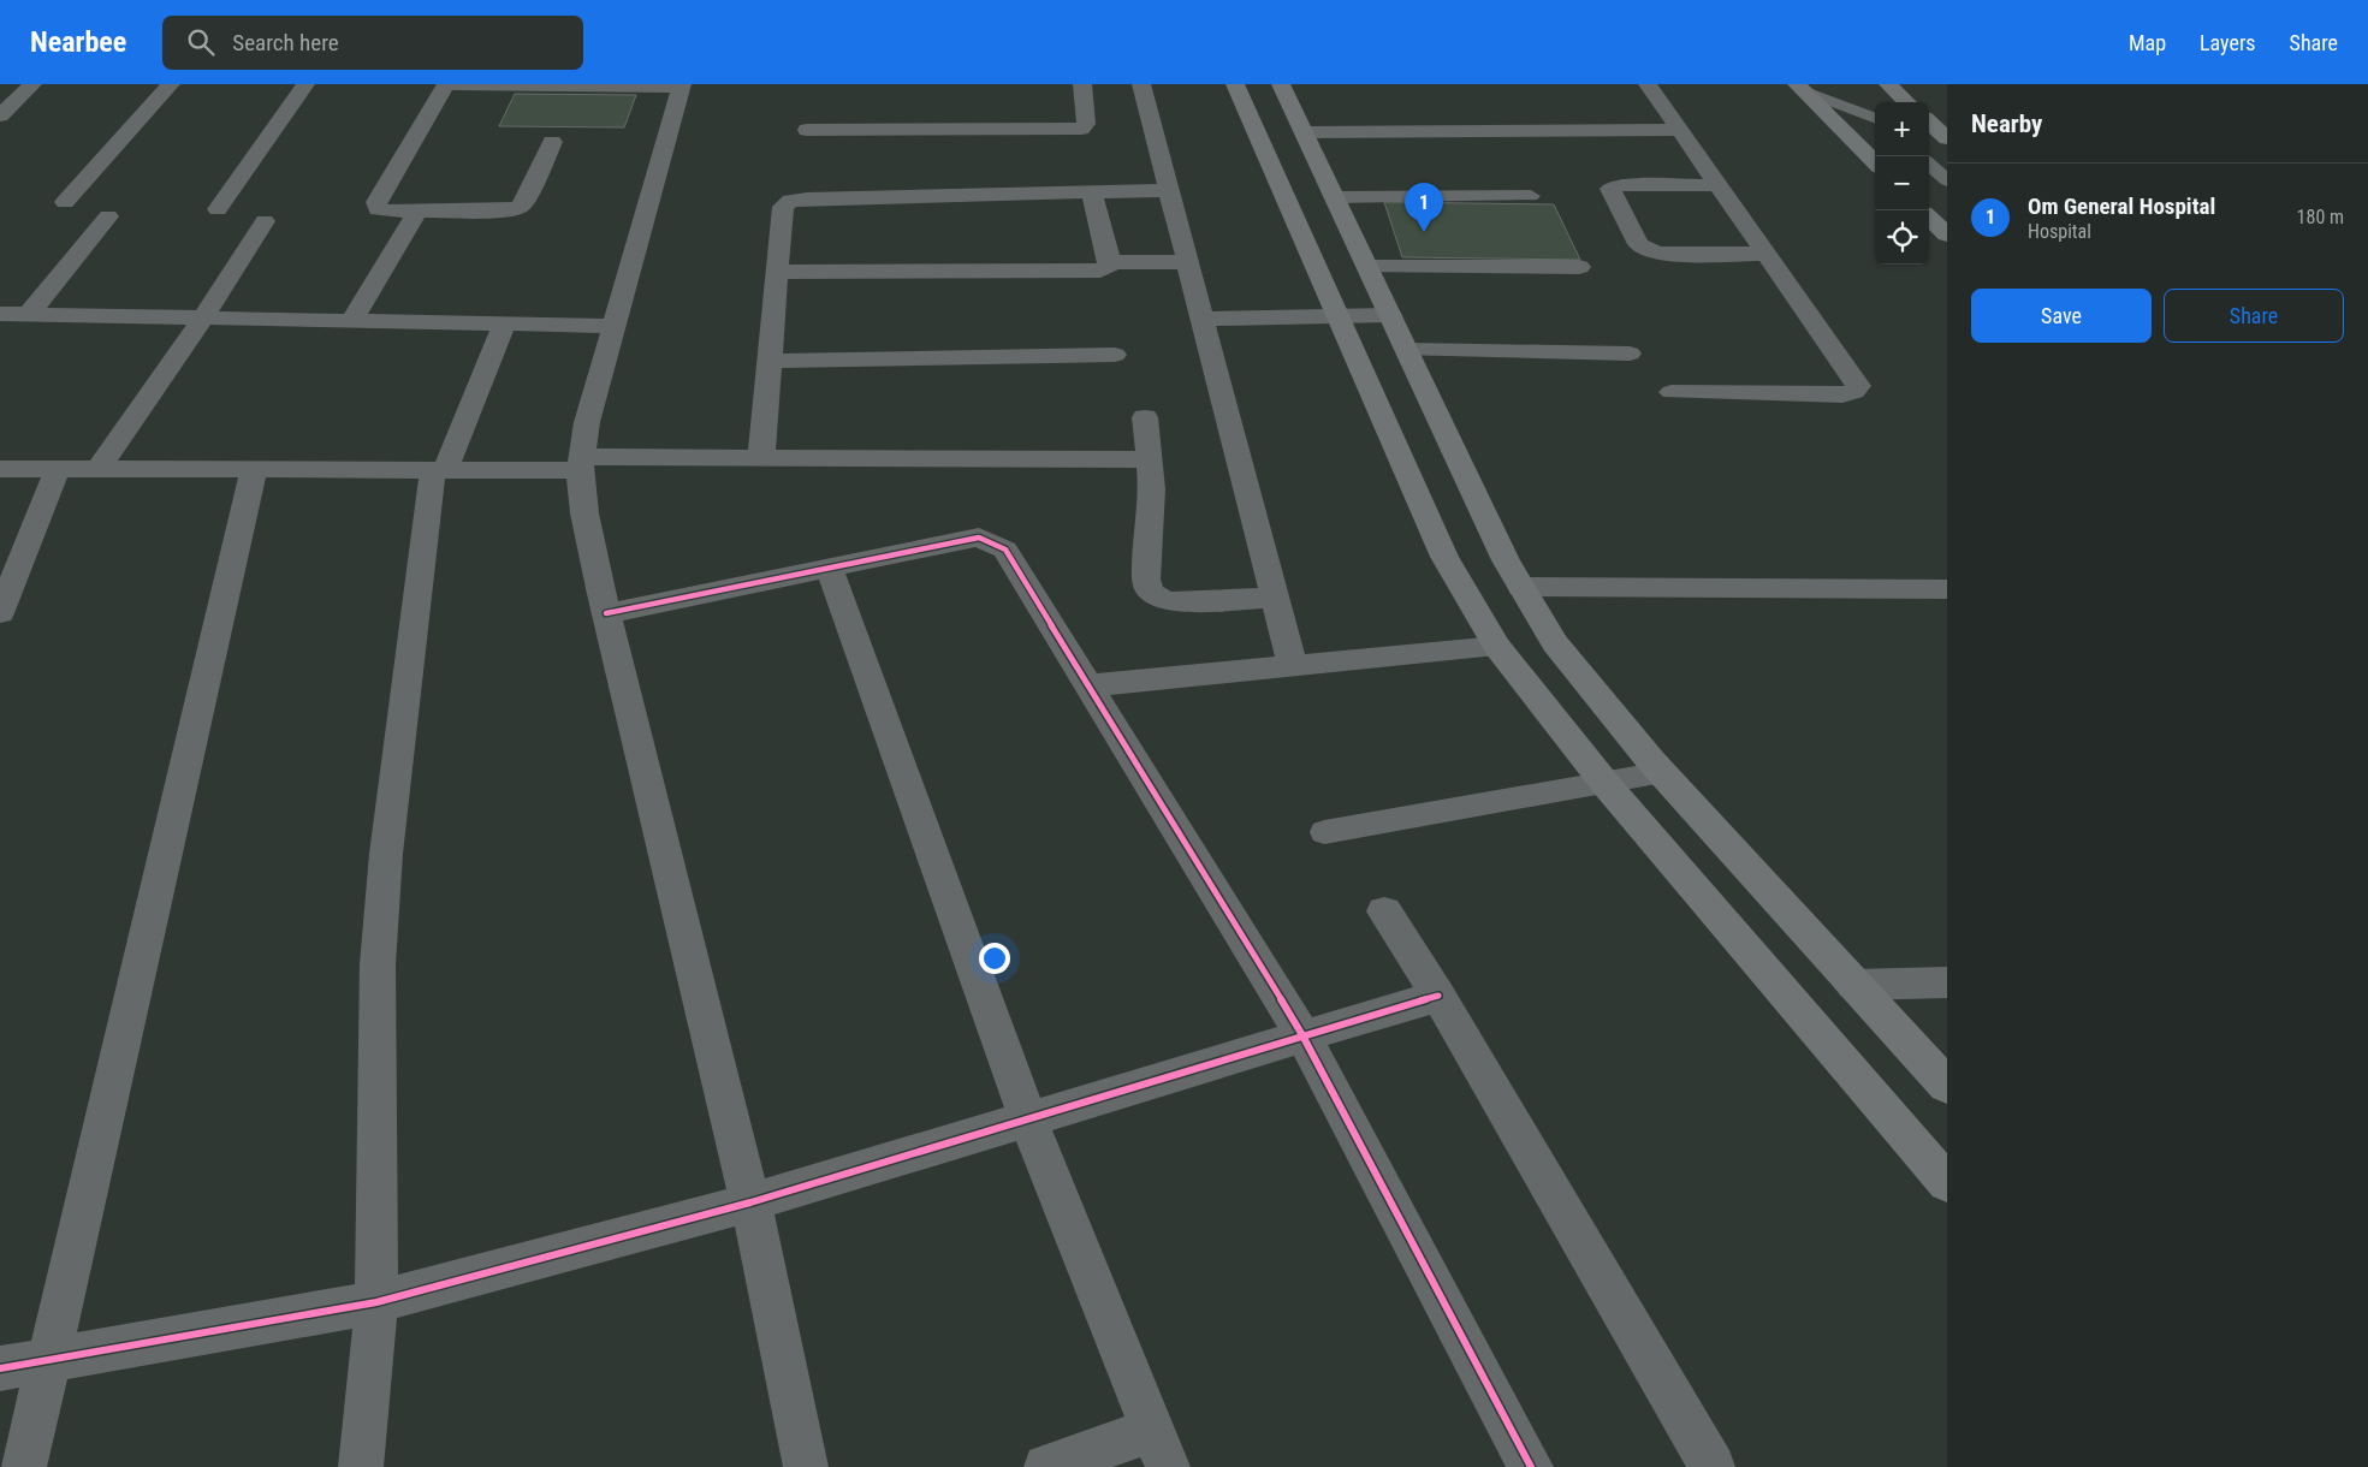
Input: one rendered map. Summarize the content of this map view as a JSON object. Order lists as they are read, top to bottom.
{
  "page": {
    "header": "Nearbee",
    "search": "Search here",
    "nav": ["Map", "Layers", "Share"],
    "heading": "Nearby",
    "map_buttons": ["+", "−"],
    "list": [
      {
        "mark": "1",
        "name": "Om General Hospital",
        "note": "Hospital",
        "value": "180 m"
      }
    ],
    "pins": "1",
    "buttons": ["Save", "Share"]
  }
}
